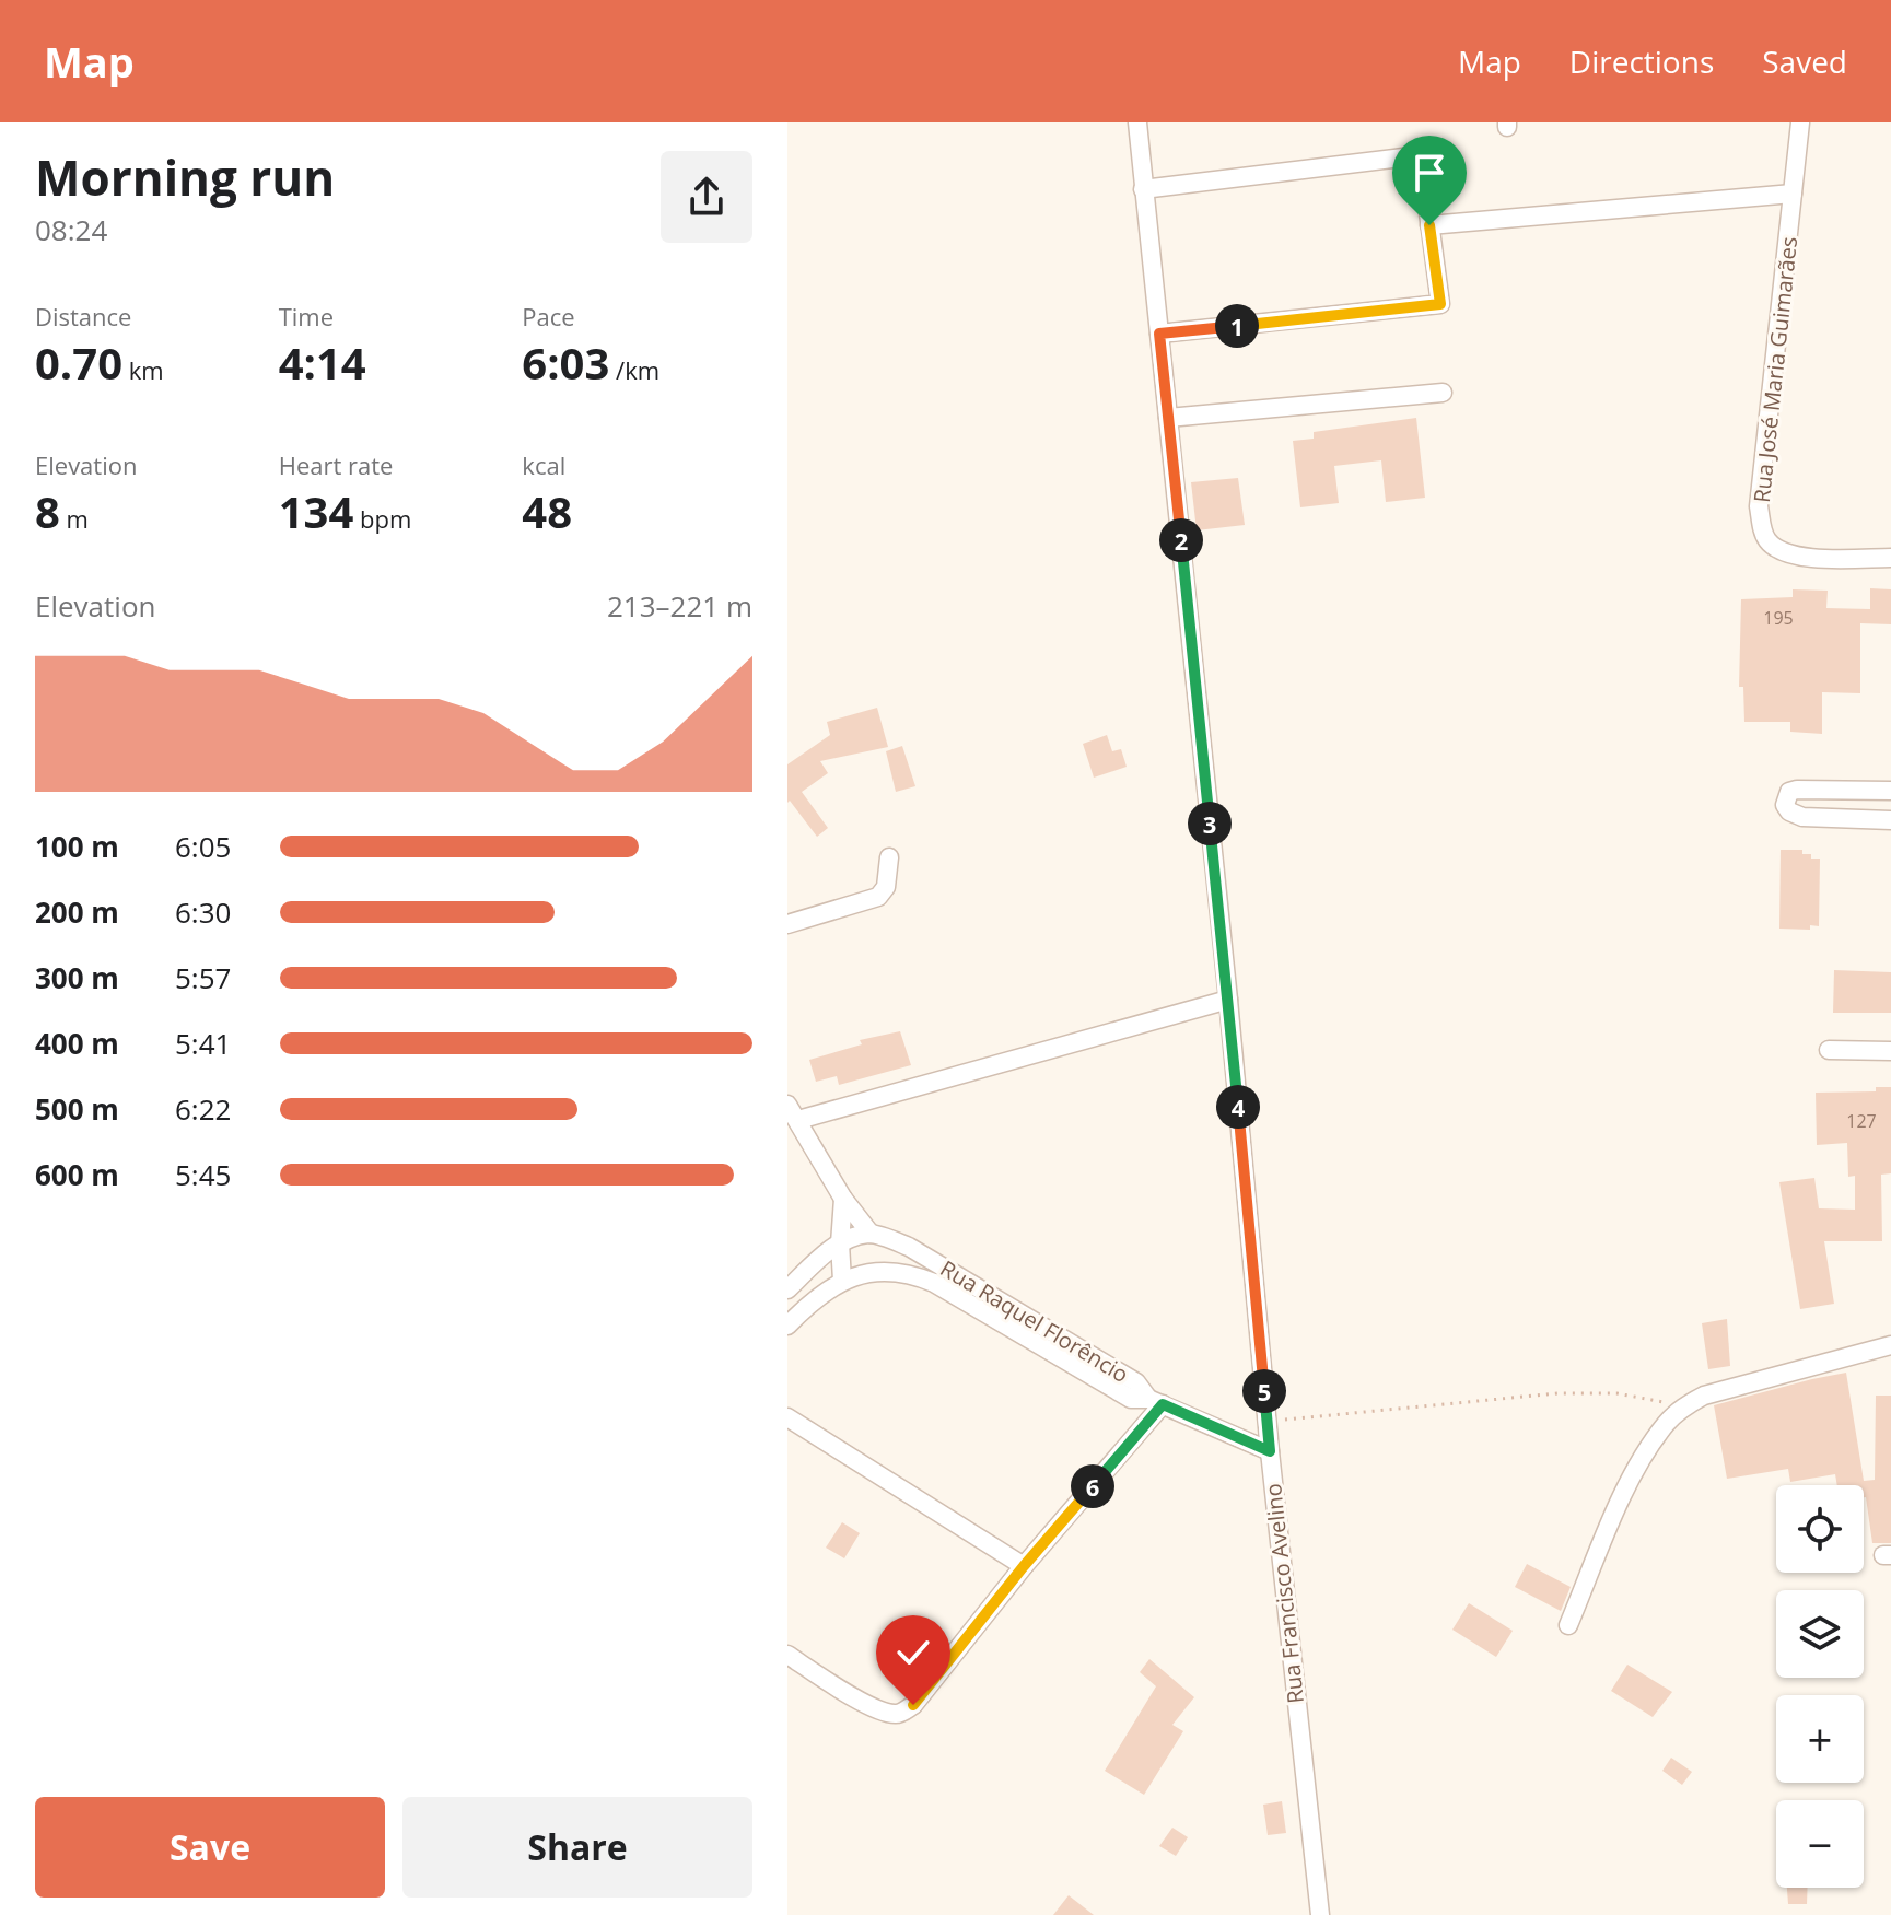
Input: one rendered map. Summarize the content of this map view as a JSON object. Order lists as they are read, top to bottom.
{
  "streets": {
    "street": ["Rua José Maria Guimarães", "Rua Raquel Florêncio", "Rua Francisco Avelino"]
  },
  "house_numbers": ["195", "127"],
  "page": {
    "header": "Map",
    "nav": ["Map", "Directions", "Saved"],
    "heading": ["Morning run", "08:24"],
    "stats": [
      ["Distance", "0.70 km"],
      ["Time", "4:14"],
      ["Pace", "6:03 /km"],
      ["Elevation", "8 m"],
      ["Heart rate", "134 bpm"],
      ["kcal", "48"]
    ],
    "pins": [
      "1",
      "2",
      "3",
      "4",
      "5",
      "6"
    ],
    "chart": ["Elevation", "213–221 m"],
    "list": [
      {
        "name": "100 m",
        "note": "6:05"
      },
      {
        "name": "200 m",
        "note": "6:30"
      },
      {
        "name": "300 m",
        "note": "5:57"
      },
      {
        "name": "400 m",
        "note": "5:41"
      },
      {
        "name": "500 m",
        "note": "6:22"
      },
      {
        "name": "600 m",
        "note": "5:45"
      }
    ],
    "map_buttons": ["+", "−"],
    "buttons": ["Save", "Share"]
  }
}
